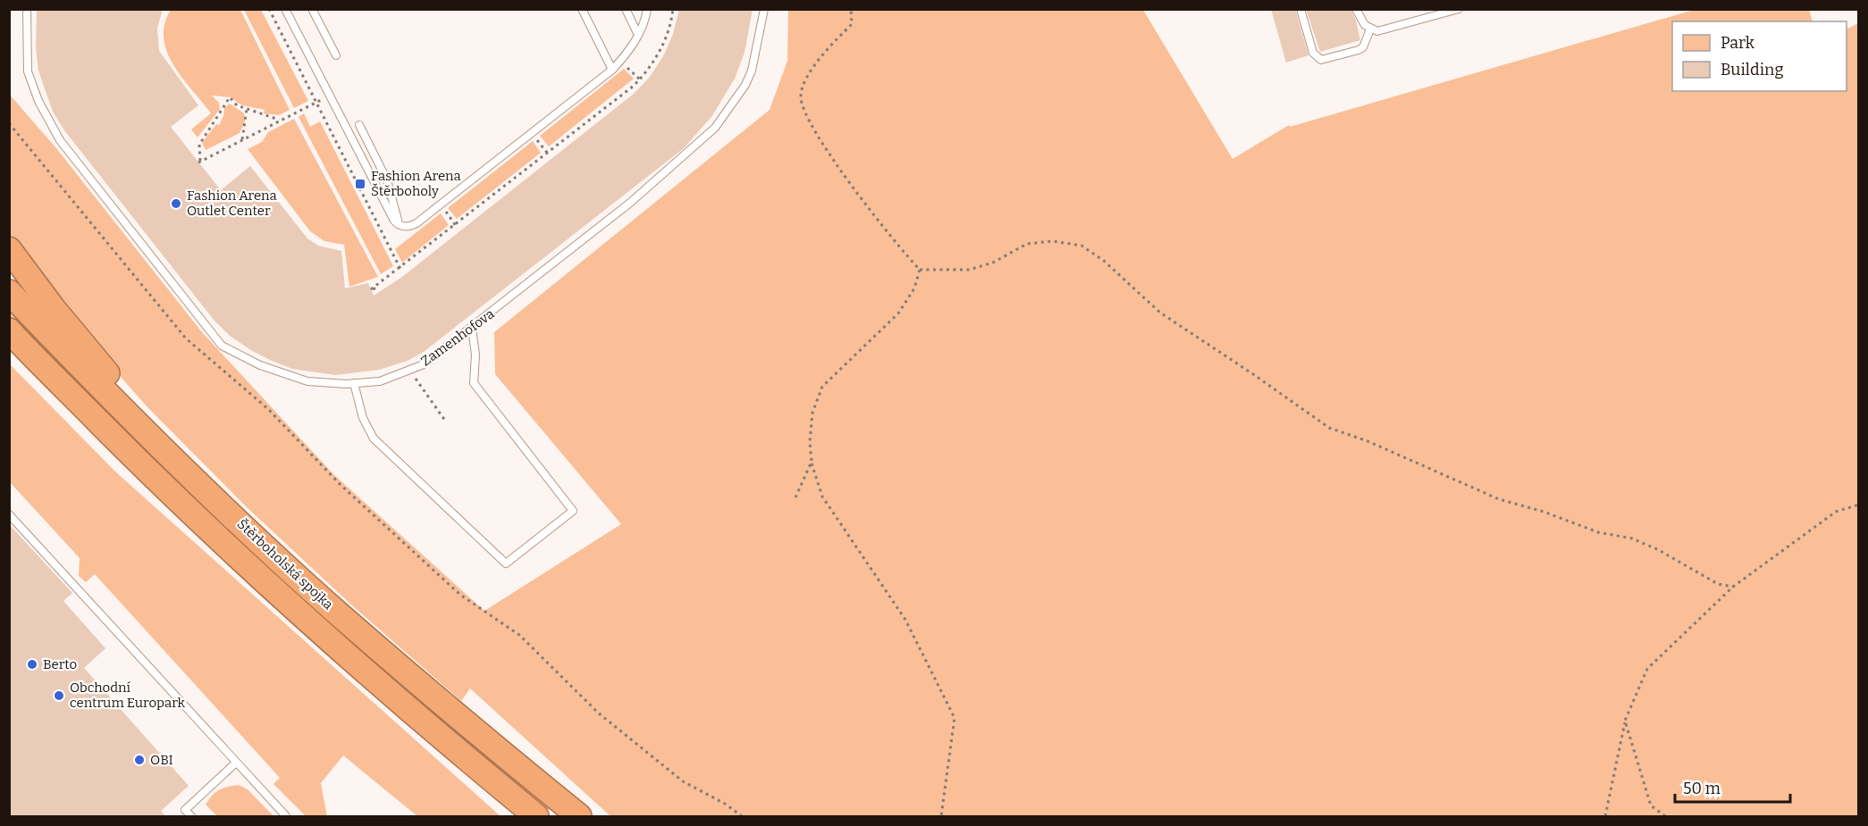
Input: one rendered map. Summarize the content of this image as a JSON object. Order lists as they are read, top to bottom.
{
  "streets": {
    "highway": ["Štěrboholská spojka"],
    "lane": ["Zamenhofova"]
  },
  "places": {
    "transit": ["Fashion Arena Štěrboholy"],
    "other": [
      "Fashion Arena Outlet Center",
      "Berto",
      "Obchodní centrum Europark",
      "OBI"
    ]
  },
  "legend": ["Park", "Building"],
  "scale_bar": "50 m"
}
